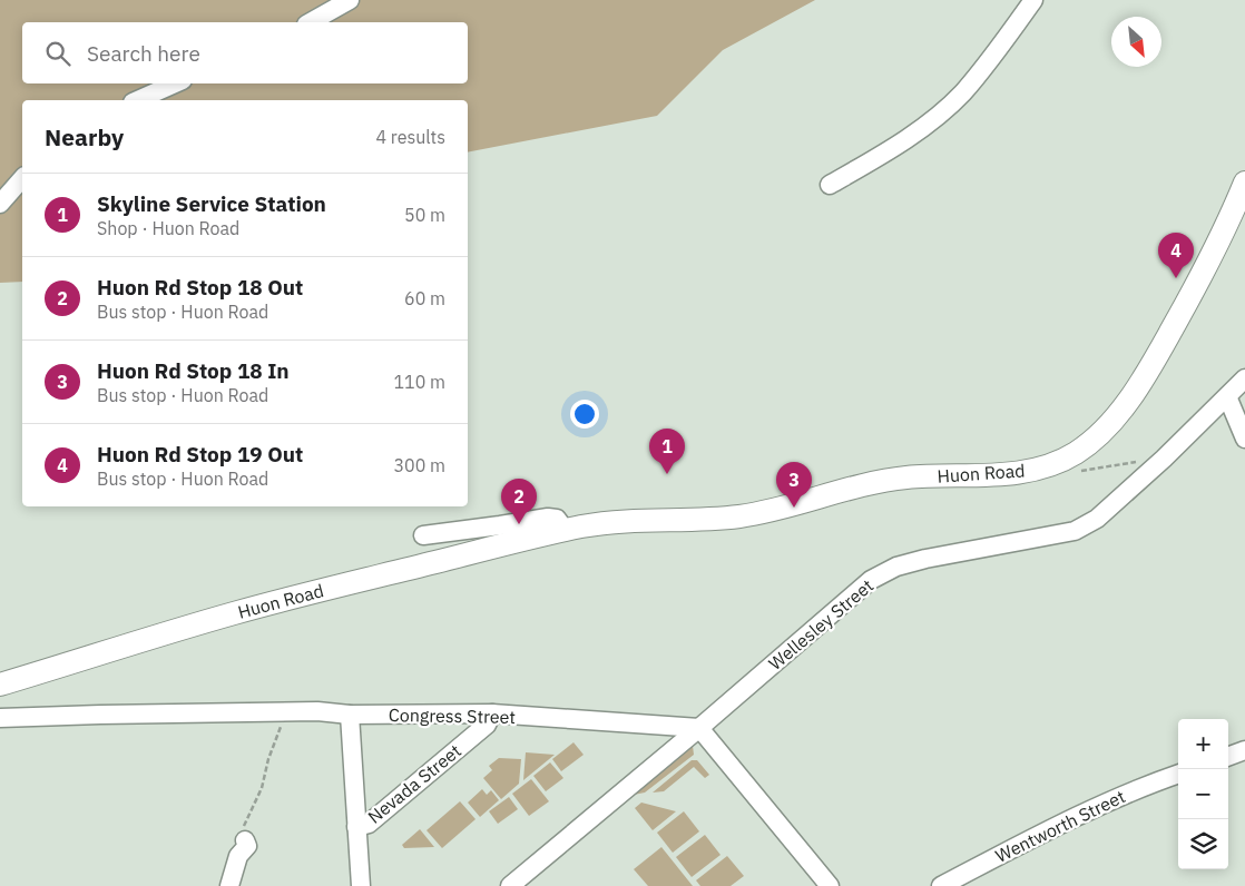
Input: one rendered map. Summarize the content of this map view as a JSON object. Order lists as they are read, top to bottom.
{
  "streets": {
    "main road": ["Huon Road"],
    "street": [
      "Wellesley Street",
      "Congress Street",
      "Nevada Street",
      "Wentworth Street"
    ]
  },
  "crossings": [
    ["Wellesley Street", "Congress Street"],
    ["Congress Street", "Nevada Street"]
  ],
  "north": "bottom right",
  "page": {
    "search": "Search here",
    "heading": ["Nearby", "4 results"],
    "list": [
      {
        "mark": "1",
        "name": "Skyline Service Station",
        "note": "Shop · Huon Road",
        "value": "50 m"
      },
      {
        "mark": "2",
        "name": "Huon Rd Stop 18 Out",
        "note": "Bus stop · Huon Road",
        "value": "60 m"
      },
      {
        "mark": "3",
        "name": "Huon Rd Stop 18 In",
        "note": "Bus stop · Huon Road",
        "value": "110 m"
      },
      {
        "mark": "4",
        "name": "Huon Rd Stop 19 Out",
        "note": "Bus stop · Huon Road",
        "value": "300 m"
      }
    ],
    "pins": [
      "4",
      "1",
      "3",
      "2"
    ],
    "map_buttons": ["+", "−"]
  }
}
